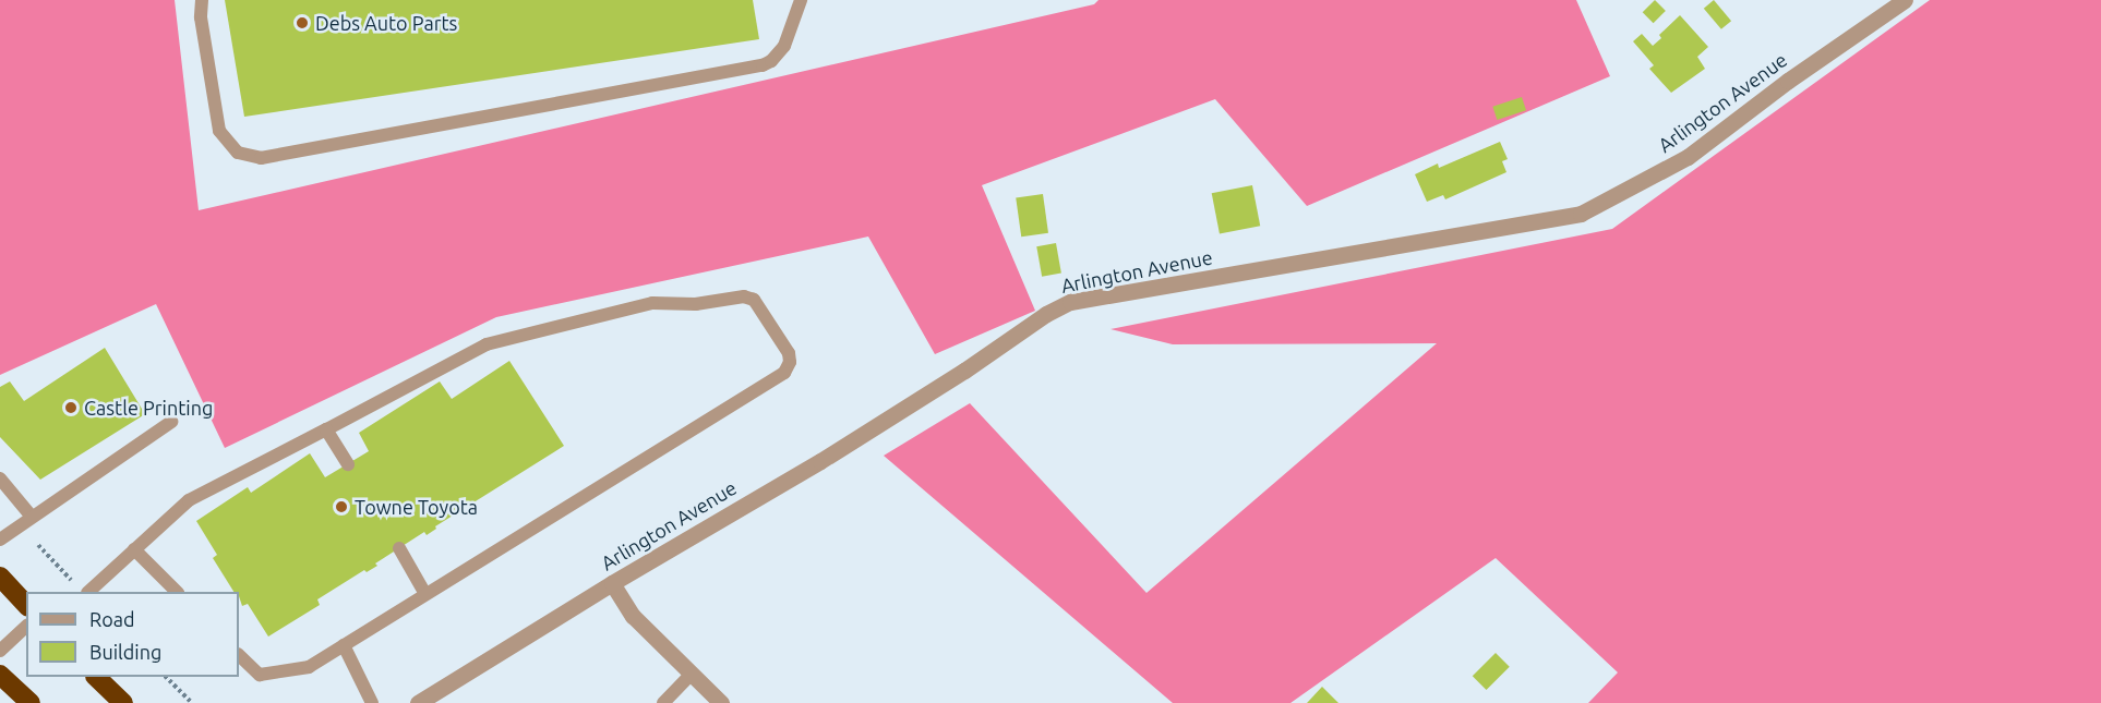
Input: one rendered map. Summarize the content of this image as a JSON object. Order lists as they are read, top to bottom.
{
  "streets": {
    "street": ["Arlington Avenue"]
  },
  "places": ["Debs Auto Parts", "Castle Printing", "Towne Toyota"],
  "legend": ["Road", "Building"]
}
